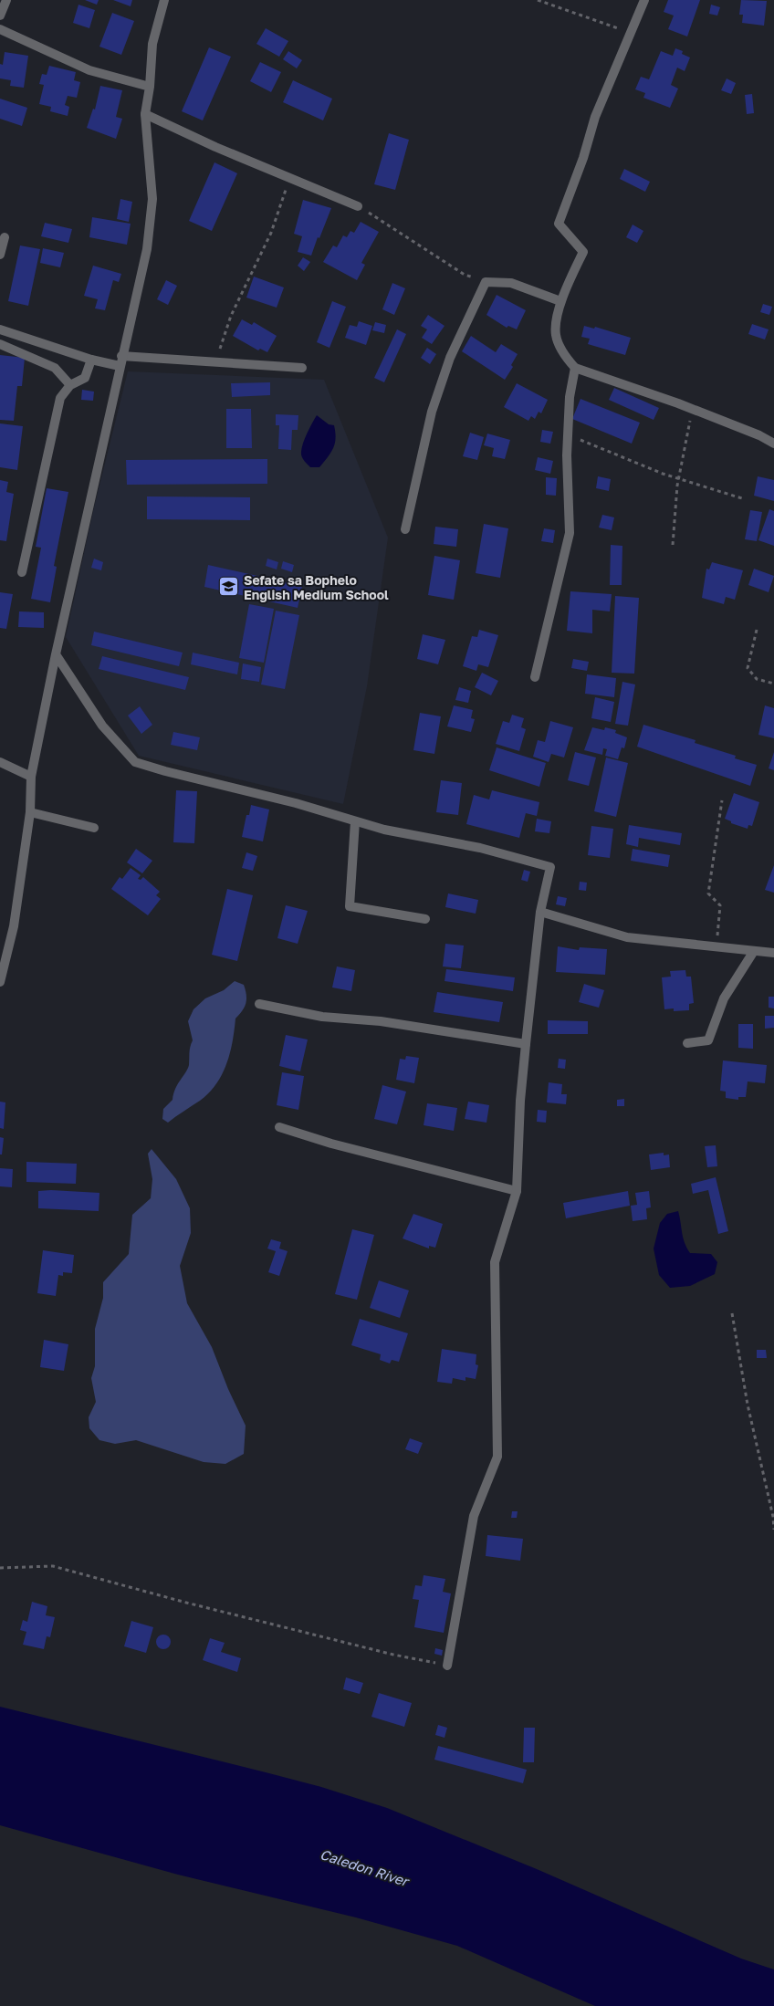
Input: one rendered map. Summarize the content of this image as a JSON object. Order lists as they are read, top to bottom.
{
  "water": ["Caledon River"],
  "places": {
    "school or university": ["Sefate sa Bophelo English Medium School"]
  }
}
